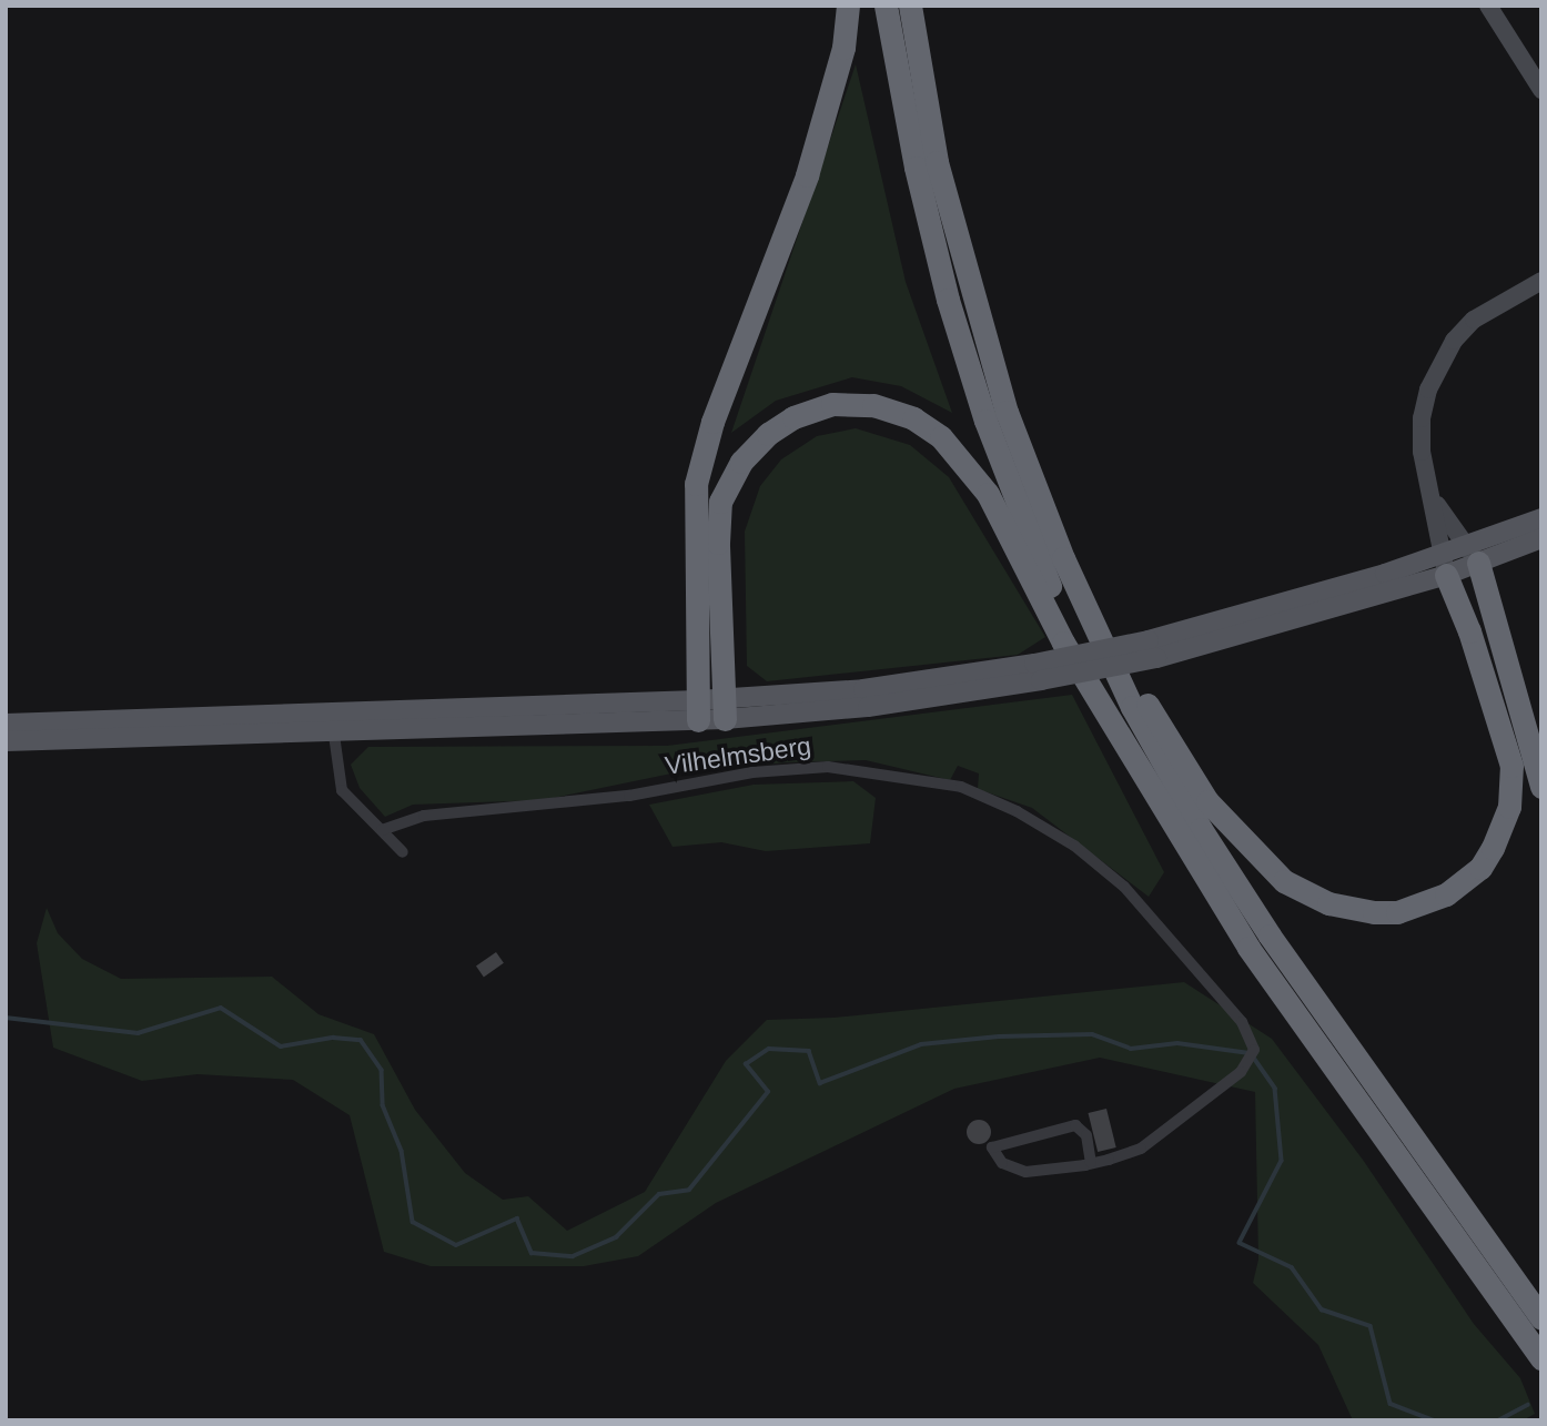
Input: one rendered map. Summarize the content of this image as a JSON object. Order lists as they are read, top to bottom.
{
  "streets": {
    "street": ["Vilhelmsberg"]
  }
}
